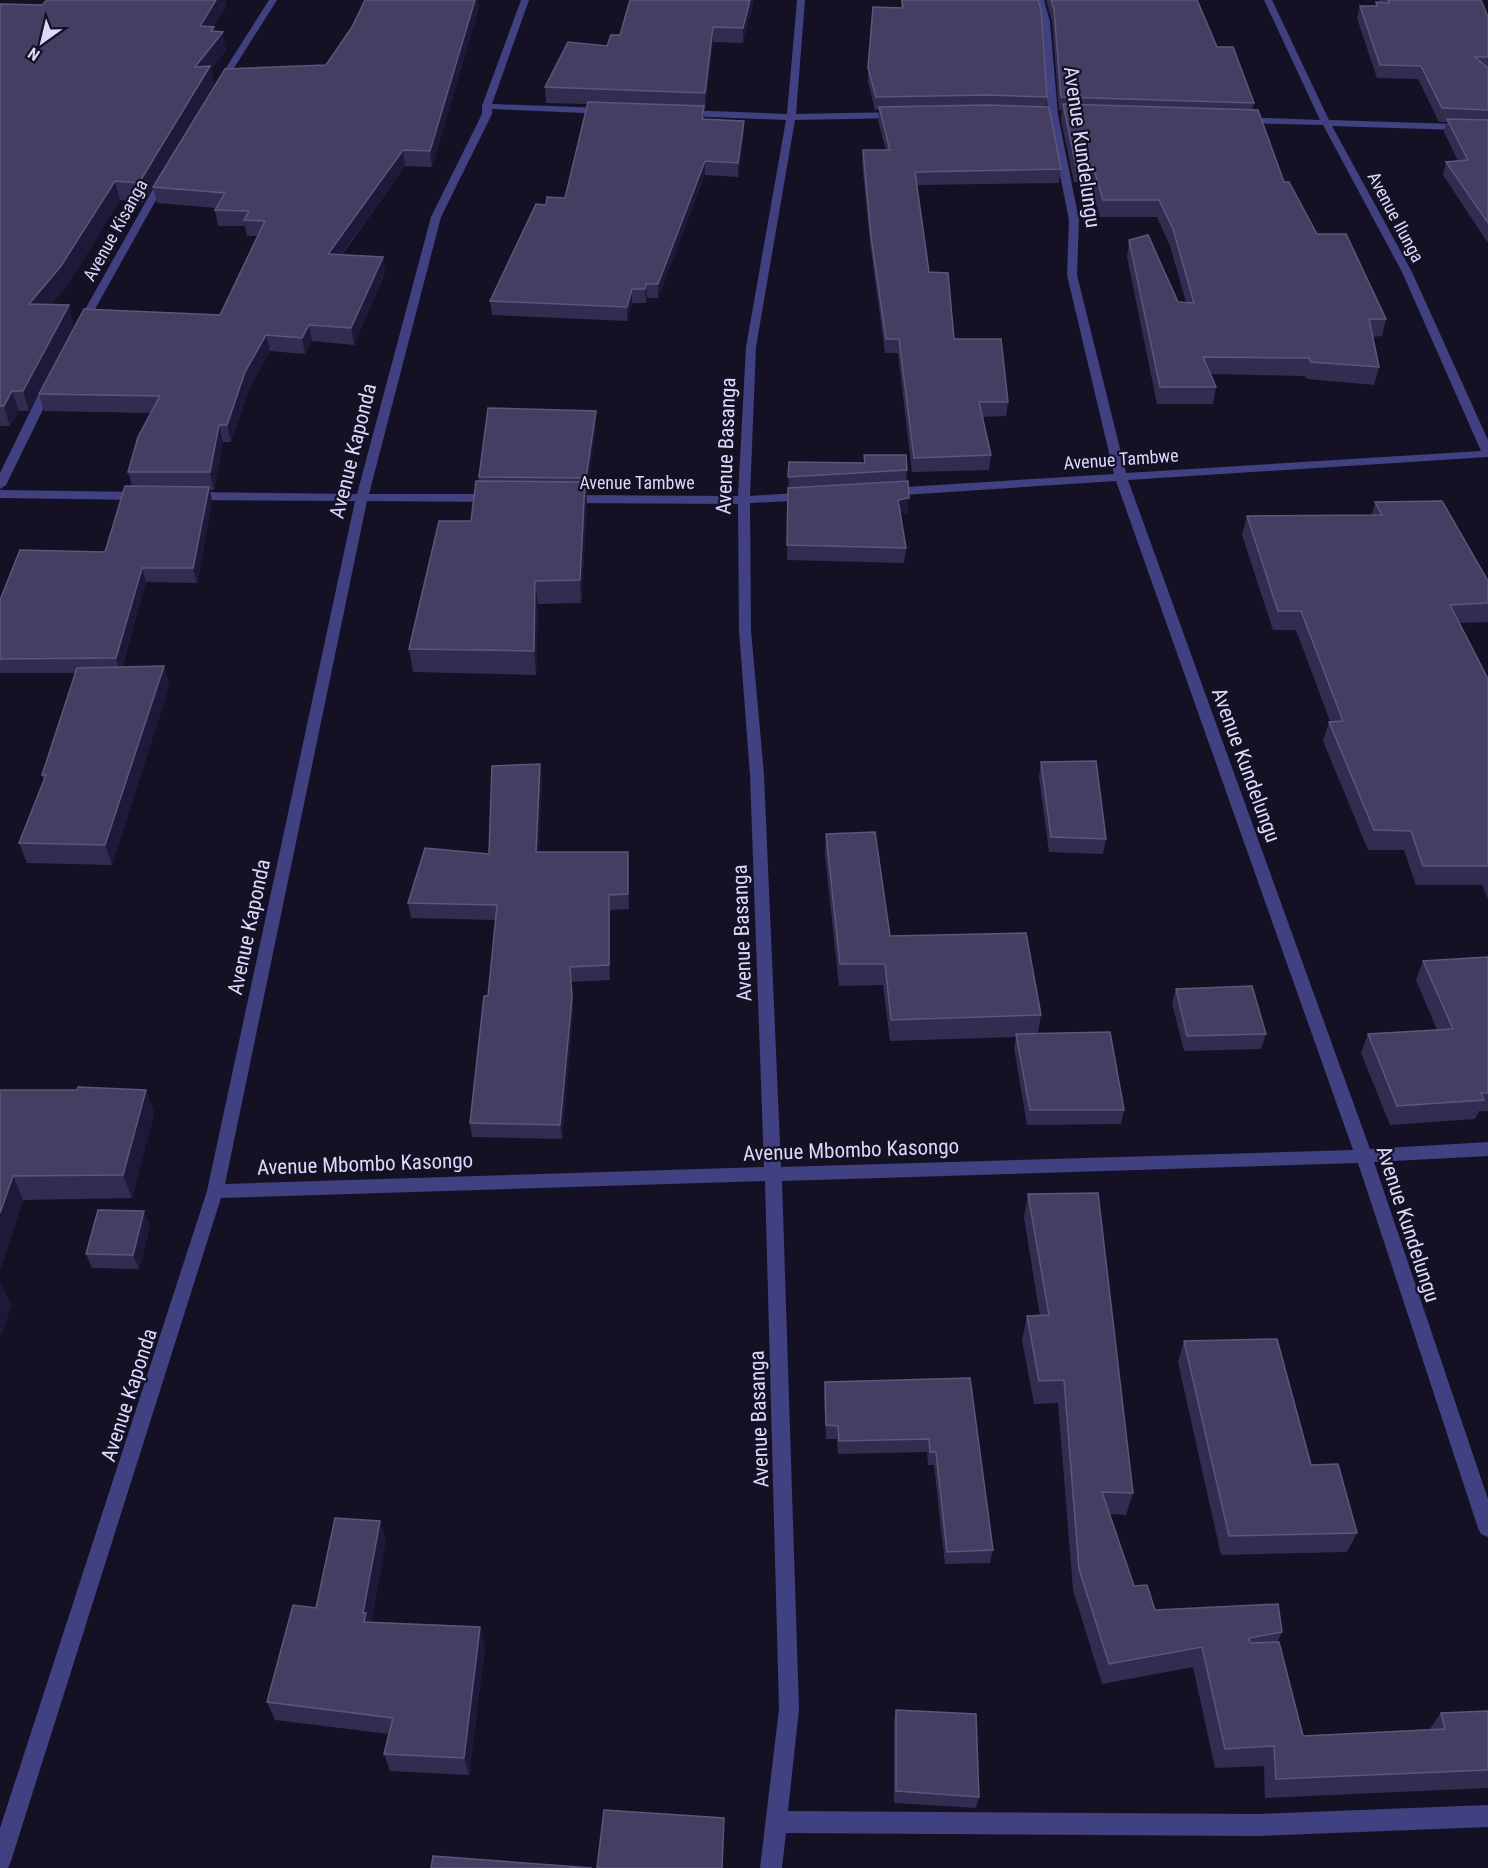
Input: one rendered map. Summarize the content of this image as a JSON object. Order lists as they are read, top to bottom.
{
  "streets": {
    "street": [
      "Avenue Kundelungu",
      "Avenue Ilunga",
      "Avenue Kisanga",
      "Avenue Basanga",
      "Avenue Kaponda",
      "Avenue Tambwe",
      "Avenue Mbombo Kasongo"
    ]
  },
  "crossings": [
    ["Avenue Kundelungu", "Avenue Tambwe"],
    ["Avenue Kundelungu", "Avenue Mbombo Kasongo"],
    ["Avenue Ilunga", "Avenue Tambwe"],
    ["Avenue Basanga", "Avenue Tambwe"],
    ["Avenue Basanga", "Avenue Mbombo Kasongo"],
    ["Avenue Kaponda", "Avenue Mbombo Kasongo"]
  ],
  "north": "bottom left"
}
